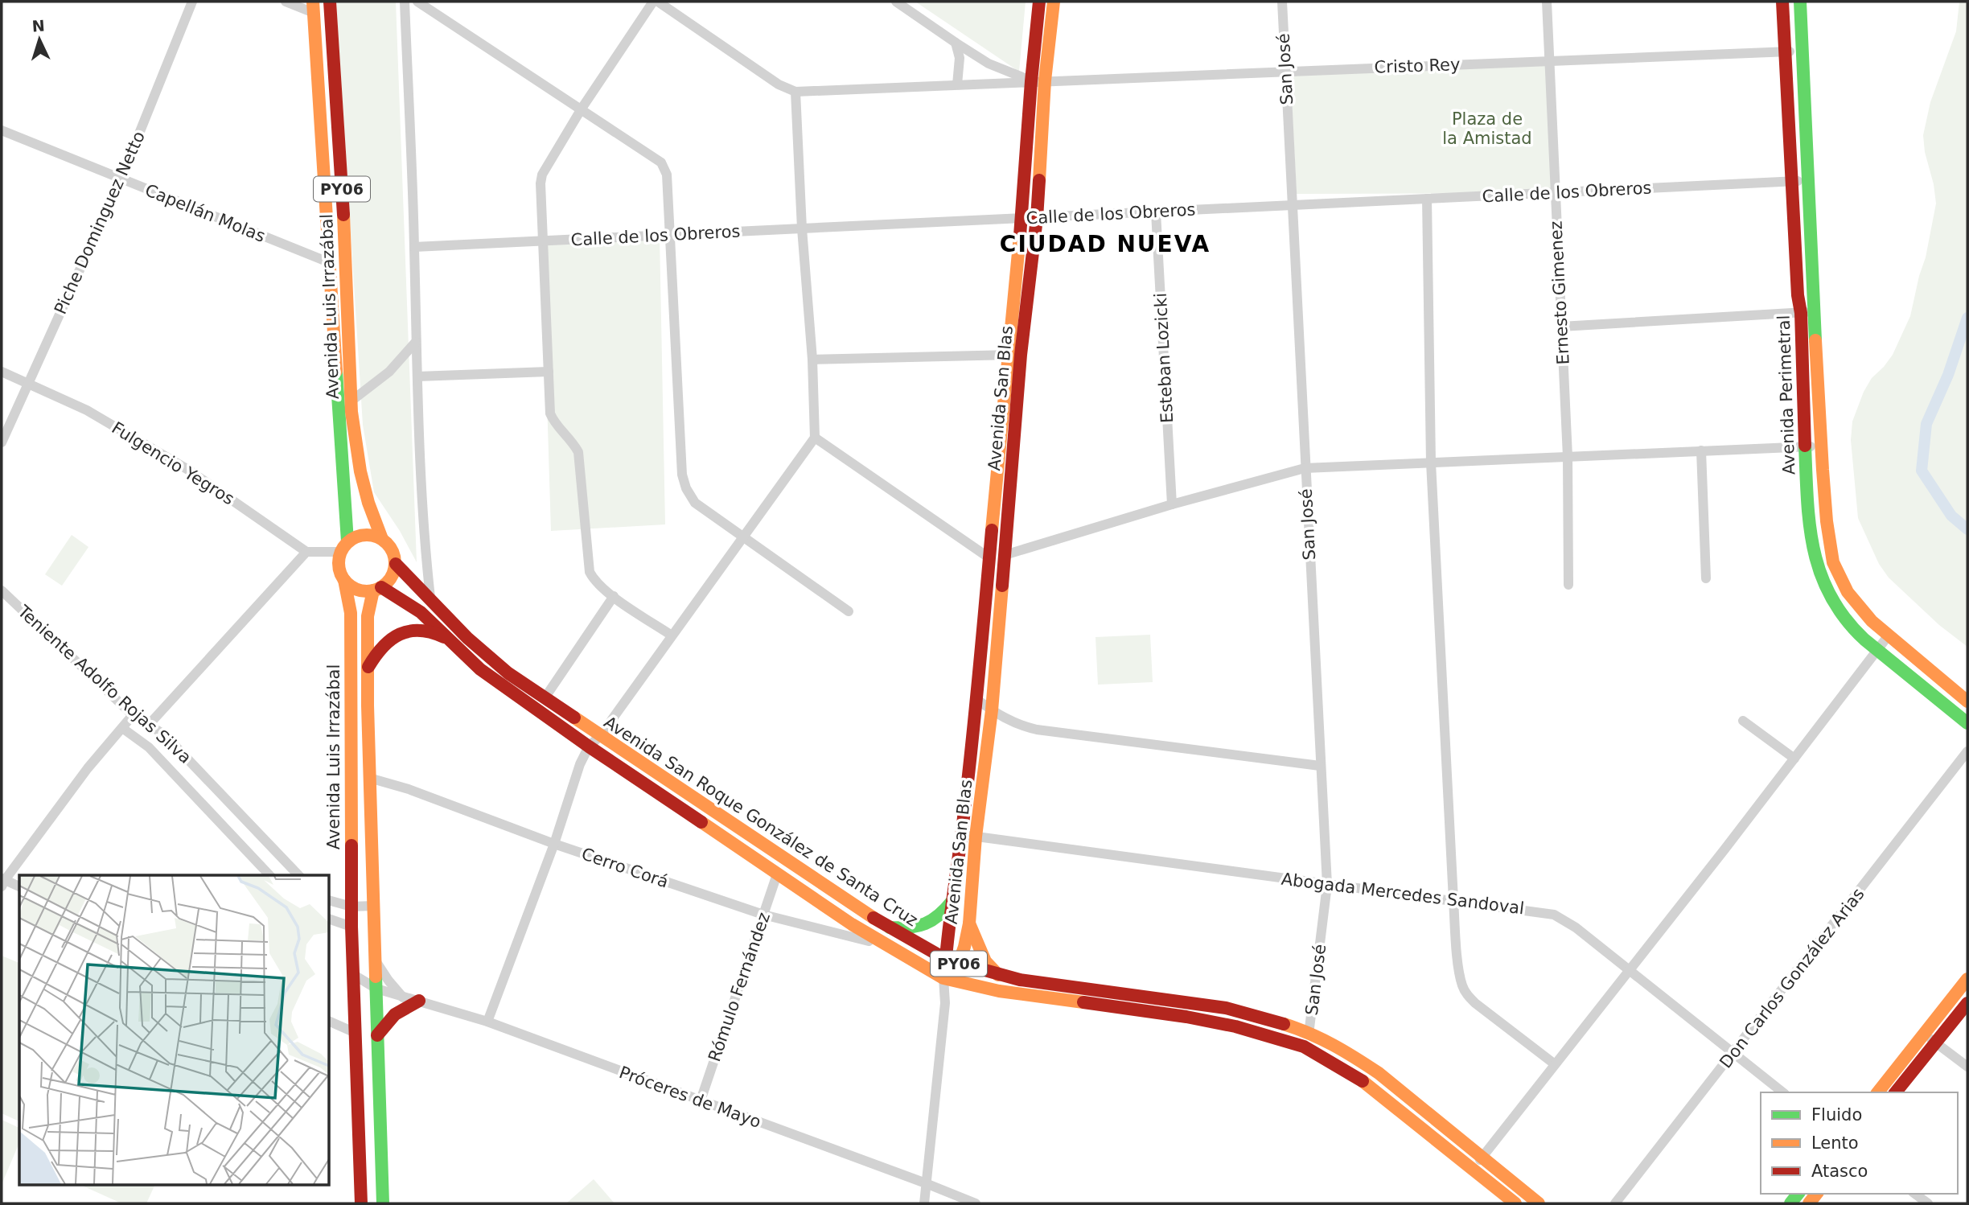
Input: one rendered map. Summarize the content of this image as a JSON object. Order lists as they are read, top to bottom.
{
  "streets": {
    "main road": [
      "PY06",
      "Avenida Luis Irrazábal",
      "Avenida Perimetral",
      "Avenida San Blas",
      "Avenida San Roque González de Santa Cruz"
    ],
    "street": [
      "Cristo Rey",
      "San José",
      "Calle de los Obreros",
      "Capellán Molas",
      "Piche Dominguez Netto",
      "Ernesto Gimenez",
      "Esteban Lozicki",
      "Fulgencio Yegros",
      "Teniente Adolfo Rojas Silva",
      "Cerro Corá",
      "Abogada Mercedes Sandoval",
      "Don Carlos González Arias",
      "Rómulo Fernández",
      "Próceres de Mayo"
    ]
  },
  "crossings": [
    ["Cristo Rey", "San José"],
    ["Cristo Rey", "Ernesto Gimenez"],
    ["Cristo Rey", "Avenida Perimetral"],
    ["Cristo Rey", "Avenida San Blas"],
    ["San José", "Calle de los Obreros"],
    ["San José", "Avenida San Roque González de Santa Cruz"],
    ["San José", "Abogada Mercedes Sandoval"],
    ["PY06", "Avenida Luis Irrazábal"],
    ["PY06", "Avenida San Roque González de Santa Cruz"],
    ["Calle de los Obreros", "Ernesto Gimenez"],
    ["Calle de los Obreros", "Esteban Lozicki"],
    ["Calle de los Obreros", "Avenida Perimetral"],
    ["Calle de los Obreros", "Avenida San Blas"],
    ["Capellán Molas", "Piche Dominguez Netto"],
    ["Capellán Molas", "Avenida Luis Irrazábal"],
    ["Piche Dominguez Netto", "Fulgencio Yegros"],
    ["Avenida Luis Irrazábal", "Avenida San Roque González de Santa Cruz"],
    ["Avenida Luis Irrazábal", "Cerro Corá"],
    ["Avenida Luis Irrazábal", "Próceres de Mayo"],
    ["Avenida San Blas", "Avenida San Roque González de Santa Cruz"],
    ["Avenida San Blas", "Abogada Mercedes Sandoval"],
    ["Avenida San Blas", "Próceres de Mayo"],
    ["Avenida San Roque González de Santa Cruz", "Cerro Corá"],
    ["Avenida San Roque González de Santa Cruz", "Rómulo Fernández"],
    ["Cerro Corá", "Rómulo Fernández"],
    ["Abogada Mercedes Sandoval", "Don Carlos González Arias"],
    ["Rómulo Fernández", "Próceres de Mayo"]
  ],
  "districts": ["CIUDAD NUEVA"],
  "parks": ["Plaza de la Amistad"],
  "legend": ["Fluido", "Lento", "Atasco"],
  "north": "top"
}
